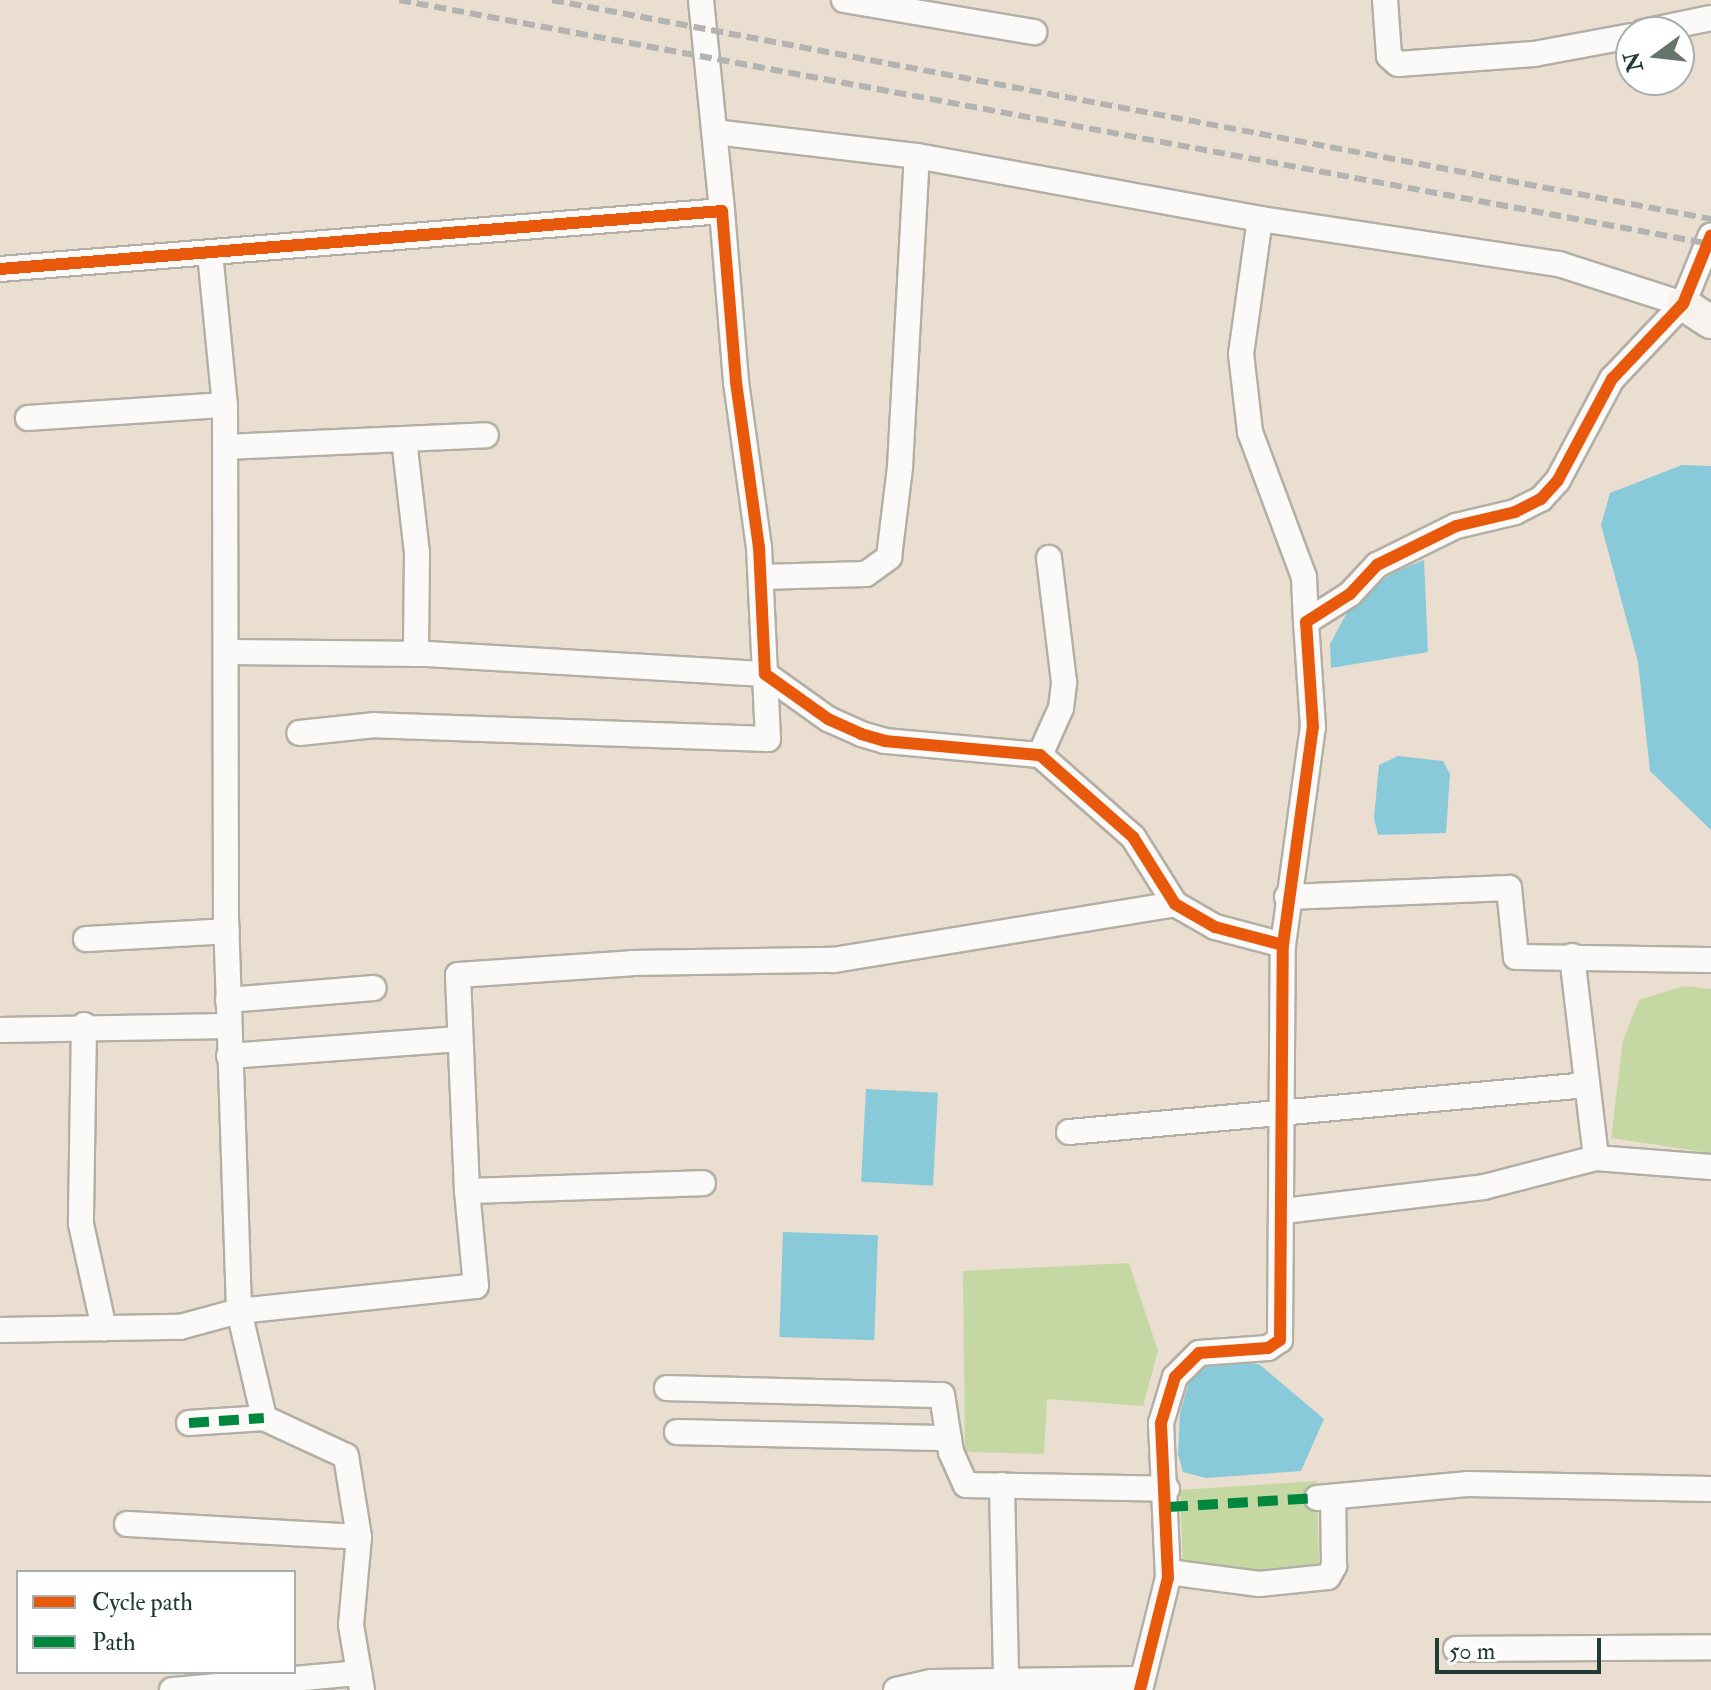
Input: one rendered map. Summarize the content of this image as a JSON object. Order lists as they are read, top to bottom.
{
  "legend": ["Cycle path", "Path"],
  "scale_bar": "50 m",
  "north": "left"
}
